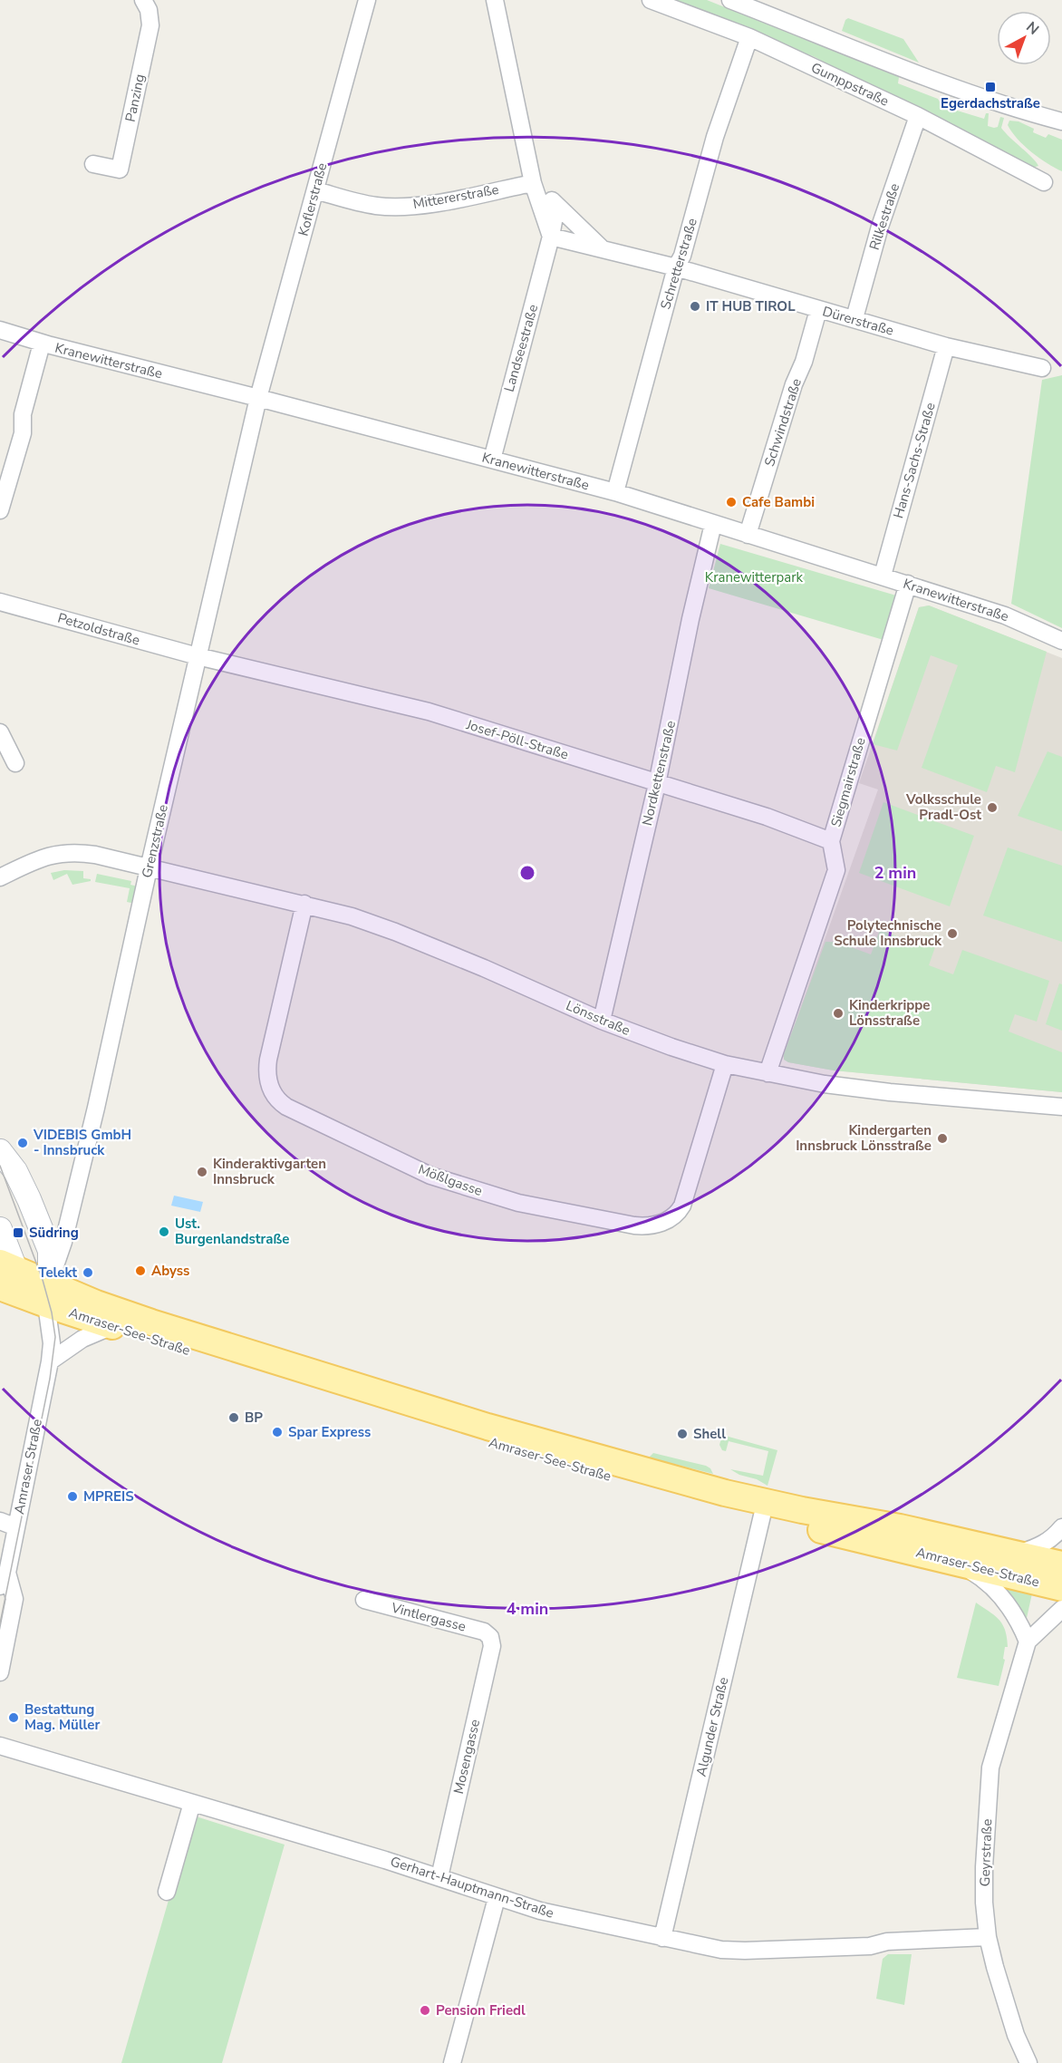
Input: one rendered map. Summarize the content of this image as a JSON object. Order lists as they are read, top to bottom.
{
  "streets": {
    "main road": ["Amraser-See-Straße"],
    "street": [
      "Gumppstraße",
      "Panzing",
      "Mittererstraße",
      "Koflerstraße",
      "Rilkestraße",
      "Schretterstraße",
      "Dürerstraße",
      "Landseestraße",
      "Kranewitterstraße",
      "Schwindstraße",
      "Hans-Sachs-Straße",
      "Petzoldstraße",
      "Josef-Pöll-Straße",
      "Nordkettenstraße",
      "Siegmairstraße",
      "Grenzstraße",
      "Lönsstraße",
      "Mößlgasse",
      "Amraser Straße",
      "Vintlergasse",
      "Algunder Straße",
      "Mosengasse",
      "Geyrstraße",
      "Gerhart-Hauptmann-Straße"
    ]
  },
  "crossings": [
    ["Gumppstraße", "Rilkestraße"],
    ["Gumppstraße", "Schretterstraße"],
    ["Mittererstraße", "Koflerstraße"],
    ["Koflerstraße", "Kranewitterstraße"],
    ["Koflerstraße", "Grenzstraße"],
    ["Rilkestraße", "Dürerstraße"],
    ["Schretterstraße", "Dürerstraße"],
    ["Schretterstraße", "Kranewitterstraße"],
    ["Dürerstraße", "Schwindstraße"],
    ["Dürerstraße", "Hans-Sachs-Straße"],
    ["Landseestraße", "Kranewitterstraße"],
    ["Kranewitterstraße", "Schwindstraße"],
    ["Kranewitterstraße", "Hans-Sachs-Straße"],
    ["Kranewitterstraße", "Nordkettenstraße"],
    ["Kranewitterstraße", "Siegmairstraße"],
    ["Kranewitterstraße", "Grenzstraße"],
    ["Petzoldstraße", "Josef-Pöll-Straße"],
    ["Petzoldstraße", "Grenzstraße"],
    ["Josef-Pöll-Straße", "Nordkettenstraße"],
    ["Josef-Pöll-Straße", "Siegmairstraße"],
    ["Josef-Pöll-Straße", "Grenzstraße"],
    ["Nordkettenstraße", "Lönsstraße"],
    ["Siegmairstraße", "Lönsstraße"],
    ["Grenzstraße", "Lönsstraße"],
    ["Grenzstraße", "Amraser-See-Straße"],
    ["Grenzstraße", "Amraser Straße"],
    ["Lönsstraße", "Mößlgasse"],
    ["Amraser-See-Straße", "Amraser Straße"],
    ["Amraser-See-Straße", "Algunder Straße"],
    ["Vintlergasse", "Mosengasse"],
    ["Algunder Straße", "Gerhart-Hauptmann-Straße"],
    ["Mosengasse", "Gerhart-Hauptmann-Straße"],
    ["Geyrstraße", "Gerhart-Hauptmann-Straße"]
  ],
  "parks": ["Kranewitterpark"],
  "places": {
    "transit": ["Egerdachstraße", "Südring"],
    "other": [
      "IT HUB TIROL",
      "Cafe Bambi",
      "Volksschule Pradl-Ost",
      "Polytechnische Schule Innsbruck",
      "Kinderkrippe Lönsstraße",
      "Kindergarten Innsbruck Lönsstraße",
      "VIDEBIS GmbH - Innsbruck",
      "Kinderaktivgarten Innsbruck",
      "Ust. Burgenlandstraße",
      "Abyss",
      "Telekt",
      "BP",
      "Spar Express",
      "Shell",
      "MPREIS",
      "Bestattung Mag. Müller",
      "Pension Friedl"
    ]
  },
  "north": "top right",
  "rings": ["2 min", "4 min"]
}
